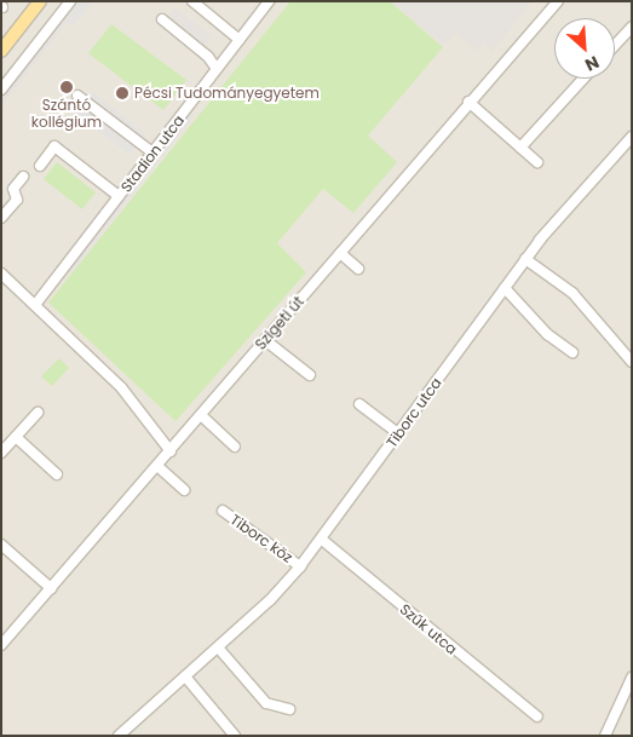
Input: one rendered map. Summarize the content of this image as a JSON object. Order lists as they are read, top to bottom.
{
  "streets": {
    "street": [
      "Stadion utca",
      "Szigeti út",
      "Tiborc utca",
      "Tiborc köz",
      "Szűk utca"
    ]
  },
  "crossings": [
    ["Tiborc utca", "Tiborc köz"],
    ["Tiborc utca", "Szűk utca"]
  ],
  "places": ["Szántó kollégium", "Pécsi Tudományegyetem"],
  "north": "bottom right"
}
